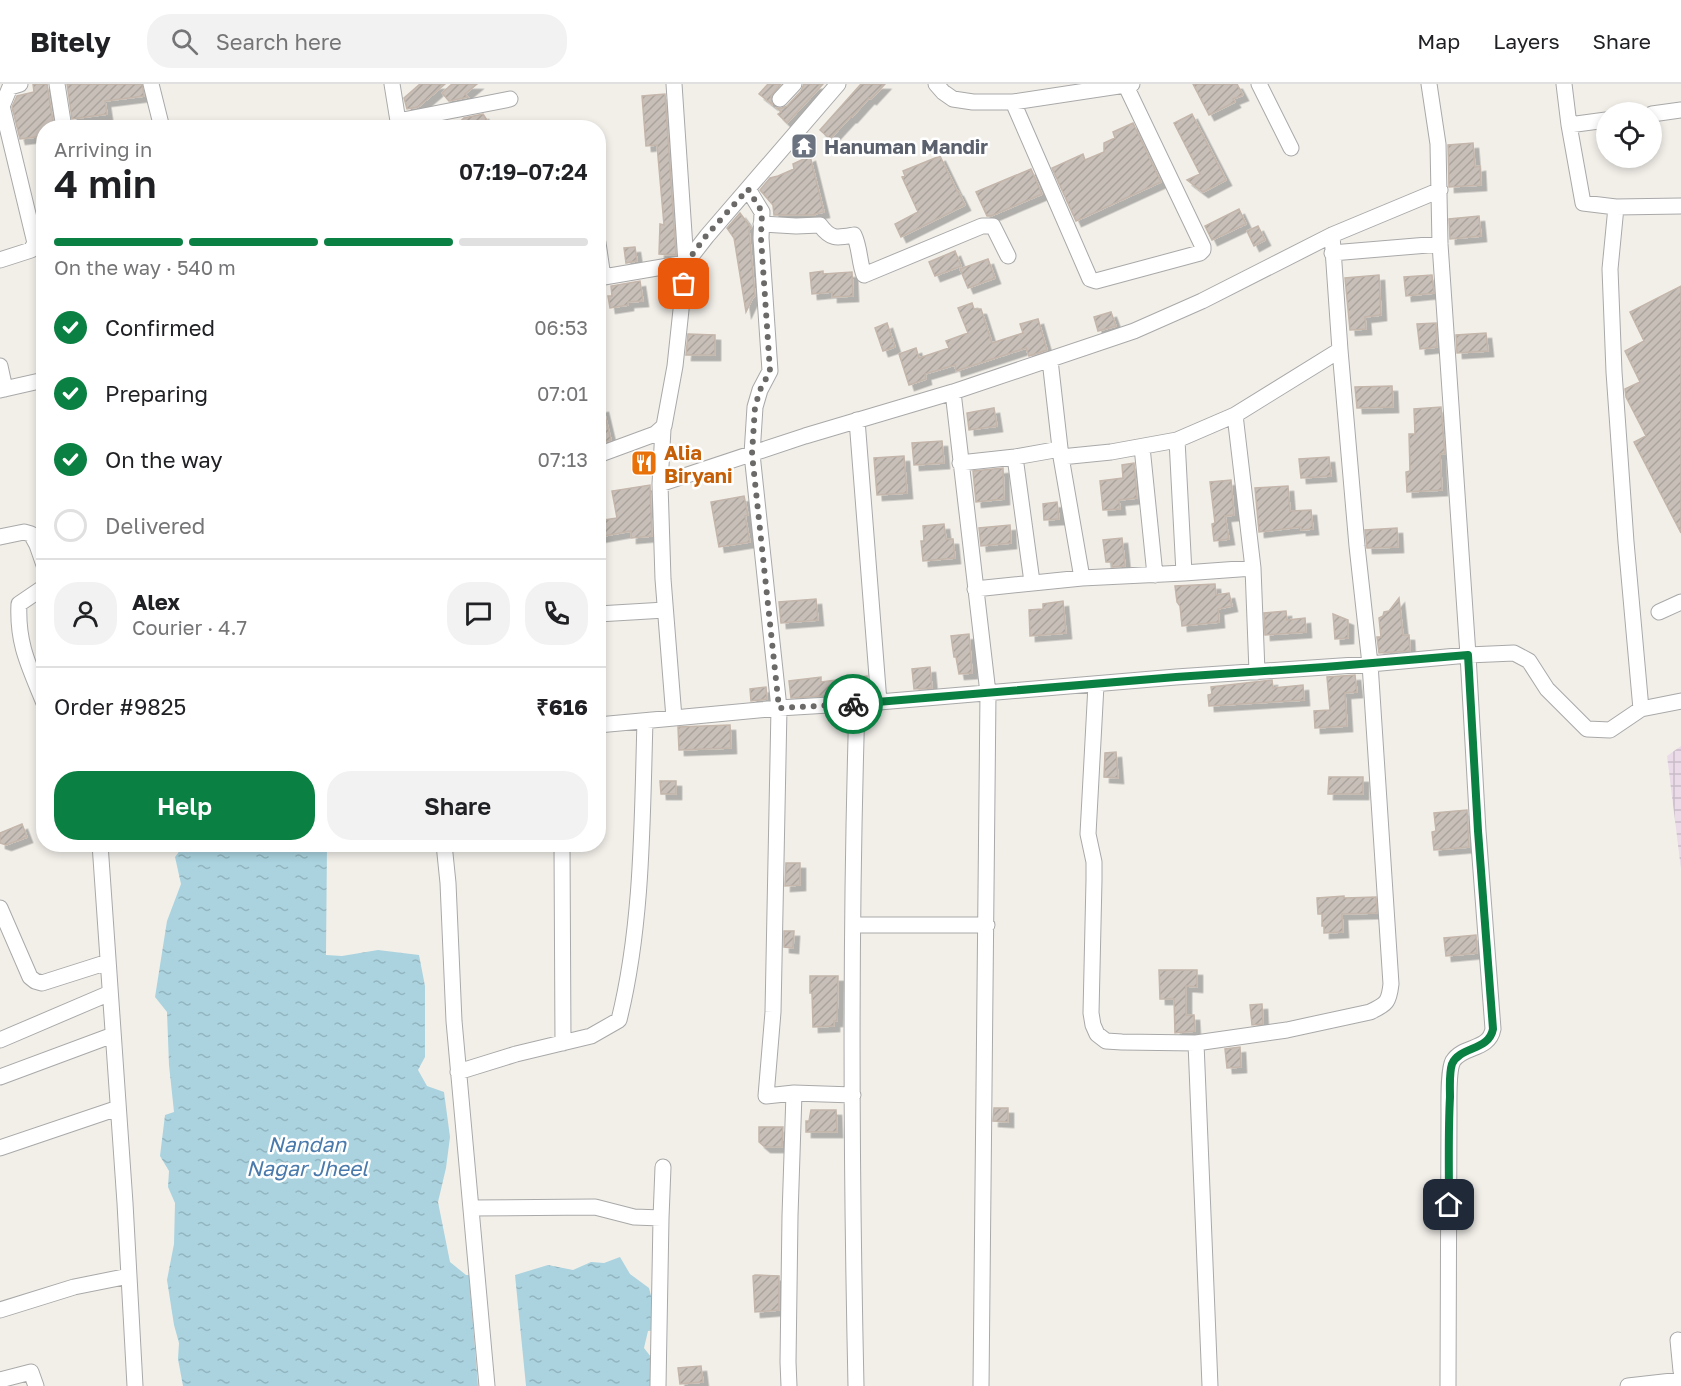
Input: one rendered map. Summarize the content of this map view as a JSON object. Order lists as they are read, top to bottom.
{
  "water": ["Nandan Nagar Jheel"],
  "places": {
    "temple": ["Hanuman Mandir"],
    "restaurant": ["Alia Biryani"]
  },
  "page": {
    "header": "Bitely",
    "search": "Search here",
    "nav": ["Map", "Layers", "Share"],
    "heading": ["4 min", "Arriving in", "07:19–07:24"],
    "panel": [
      "Alex",
      "Courier · 4.7",
      "Order #9825",
      "₹616"
    ],
    "bar": "On the way · 540 m",
    "list": [
      ["Confirmed", "06:53"],
      ["Preparing", "07:01"],
      ["On the way", "07:13"],
      "Delivered"
    ],
    "buttons": ["Help", "Share"]
  }
}
